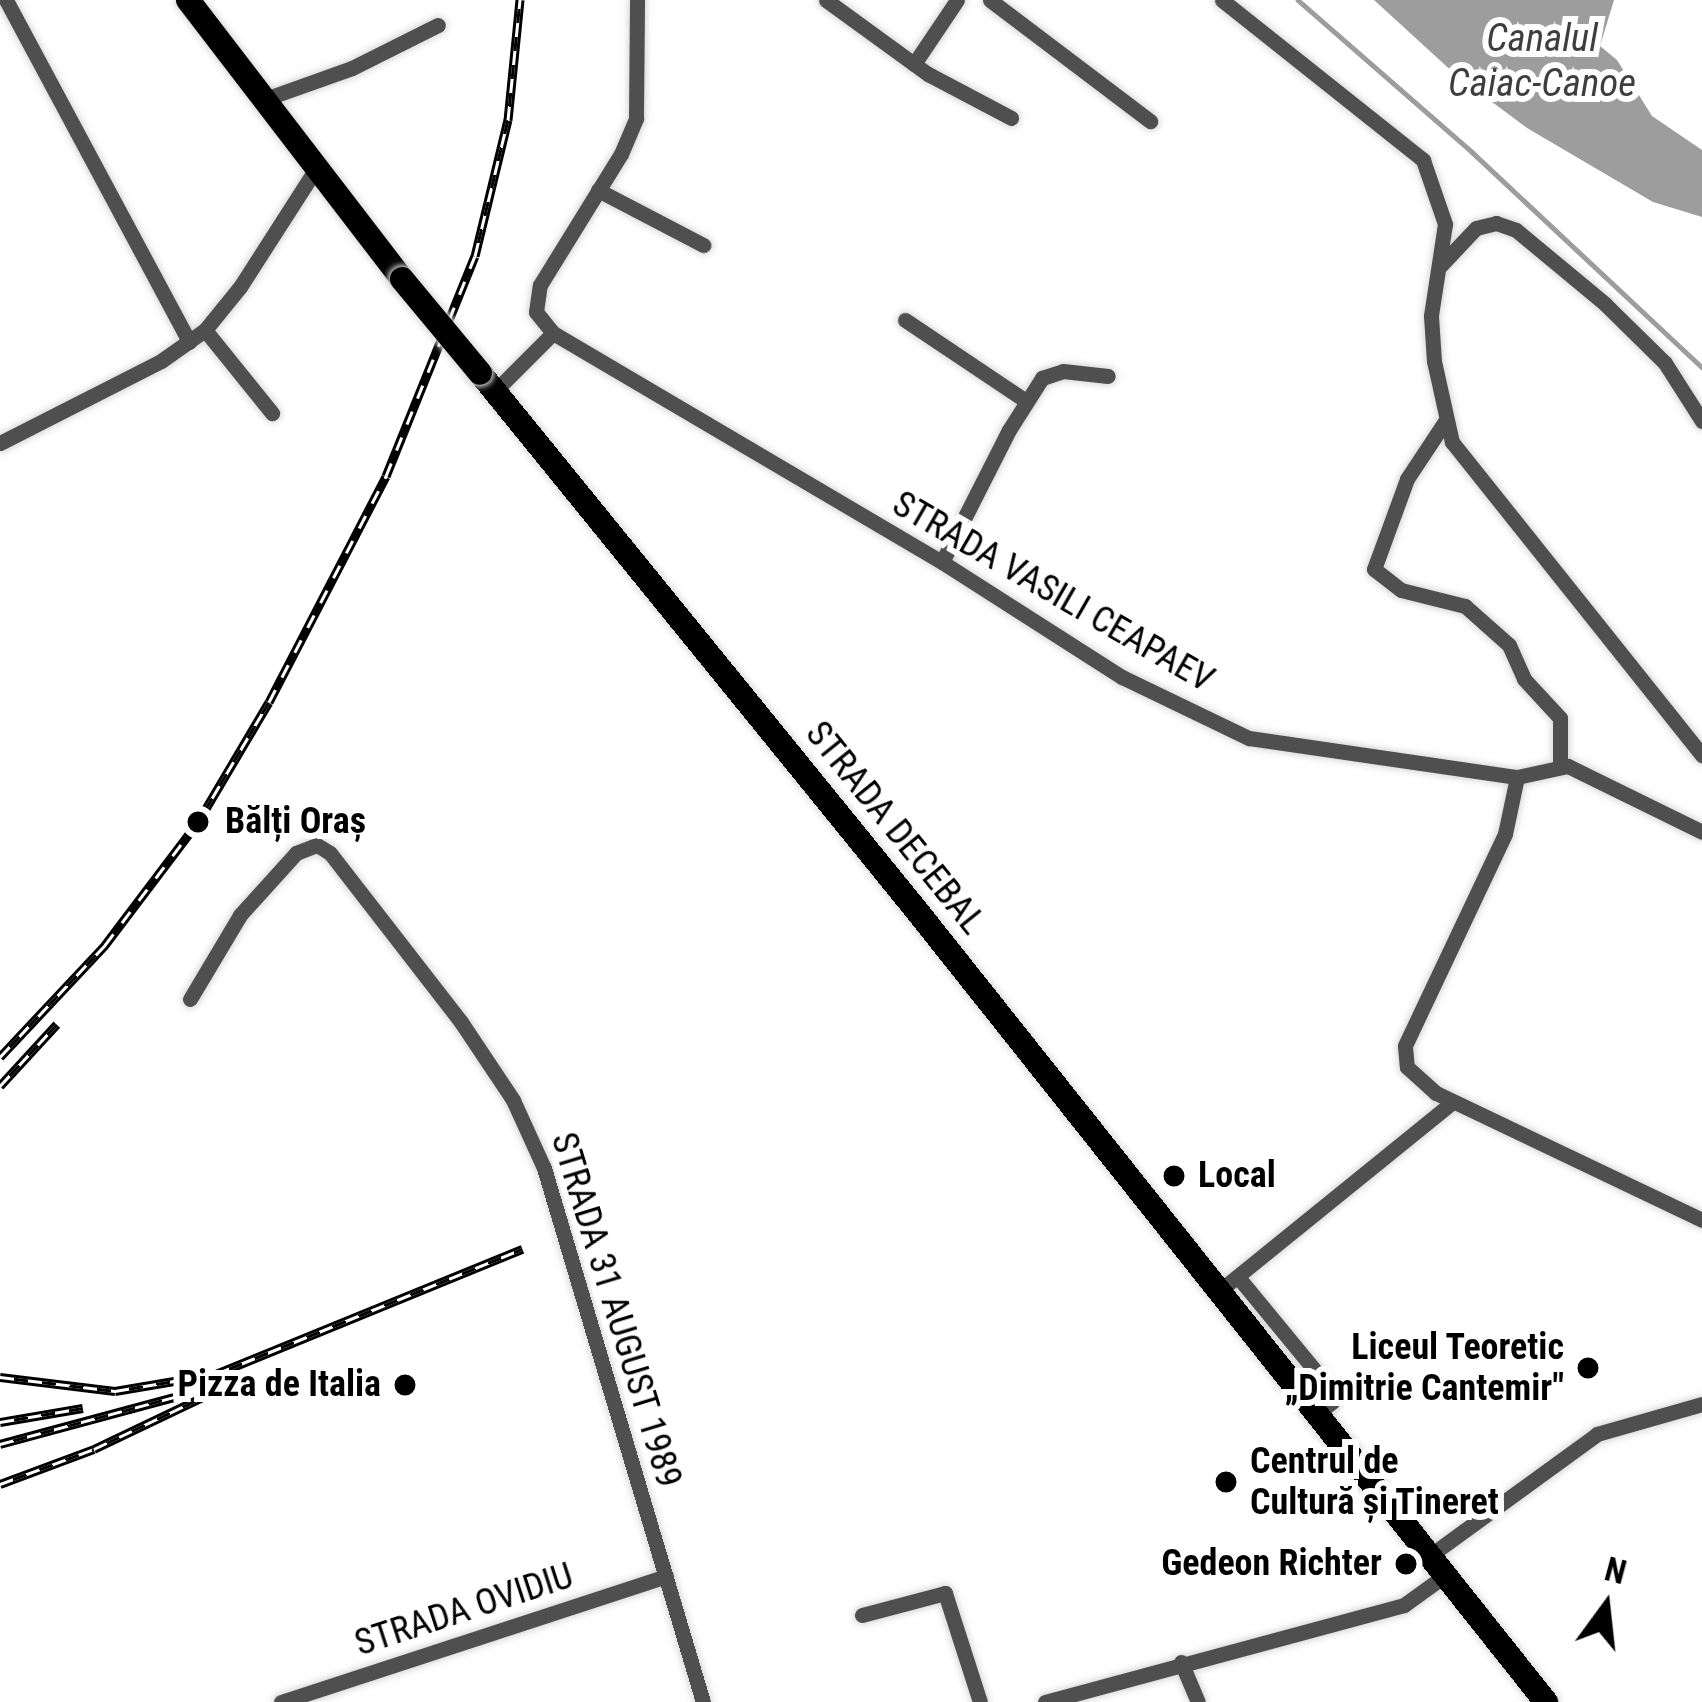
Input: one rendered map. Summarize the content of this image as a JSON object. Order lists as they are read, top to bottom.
{
  "streets": {
    "main road": ["STRADA DECEBAL"],
    "street": ["STRADA VASILI CEAPAEV", "STRADA 31 AUGUST 1989", "STRADA OVIDIU"]
  },
  "crossings": [
    ["STRADA 31 AUGUST 1989", "STRADA OVIDIU"]
  ],
  "water": ["Canalul Caiac-Canoe"],
  "places": [
    "Bălți Oraș",
    "Local",
    "Liceul Teoretic „Dimitrie Cantemir\"",
    "Pizza de Italia",
    "Centrul de Cultură și Tineret",
    "Gedeon Richter"
  ],
  "north": "top"
}
